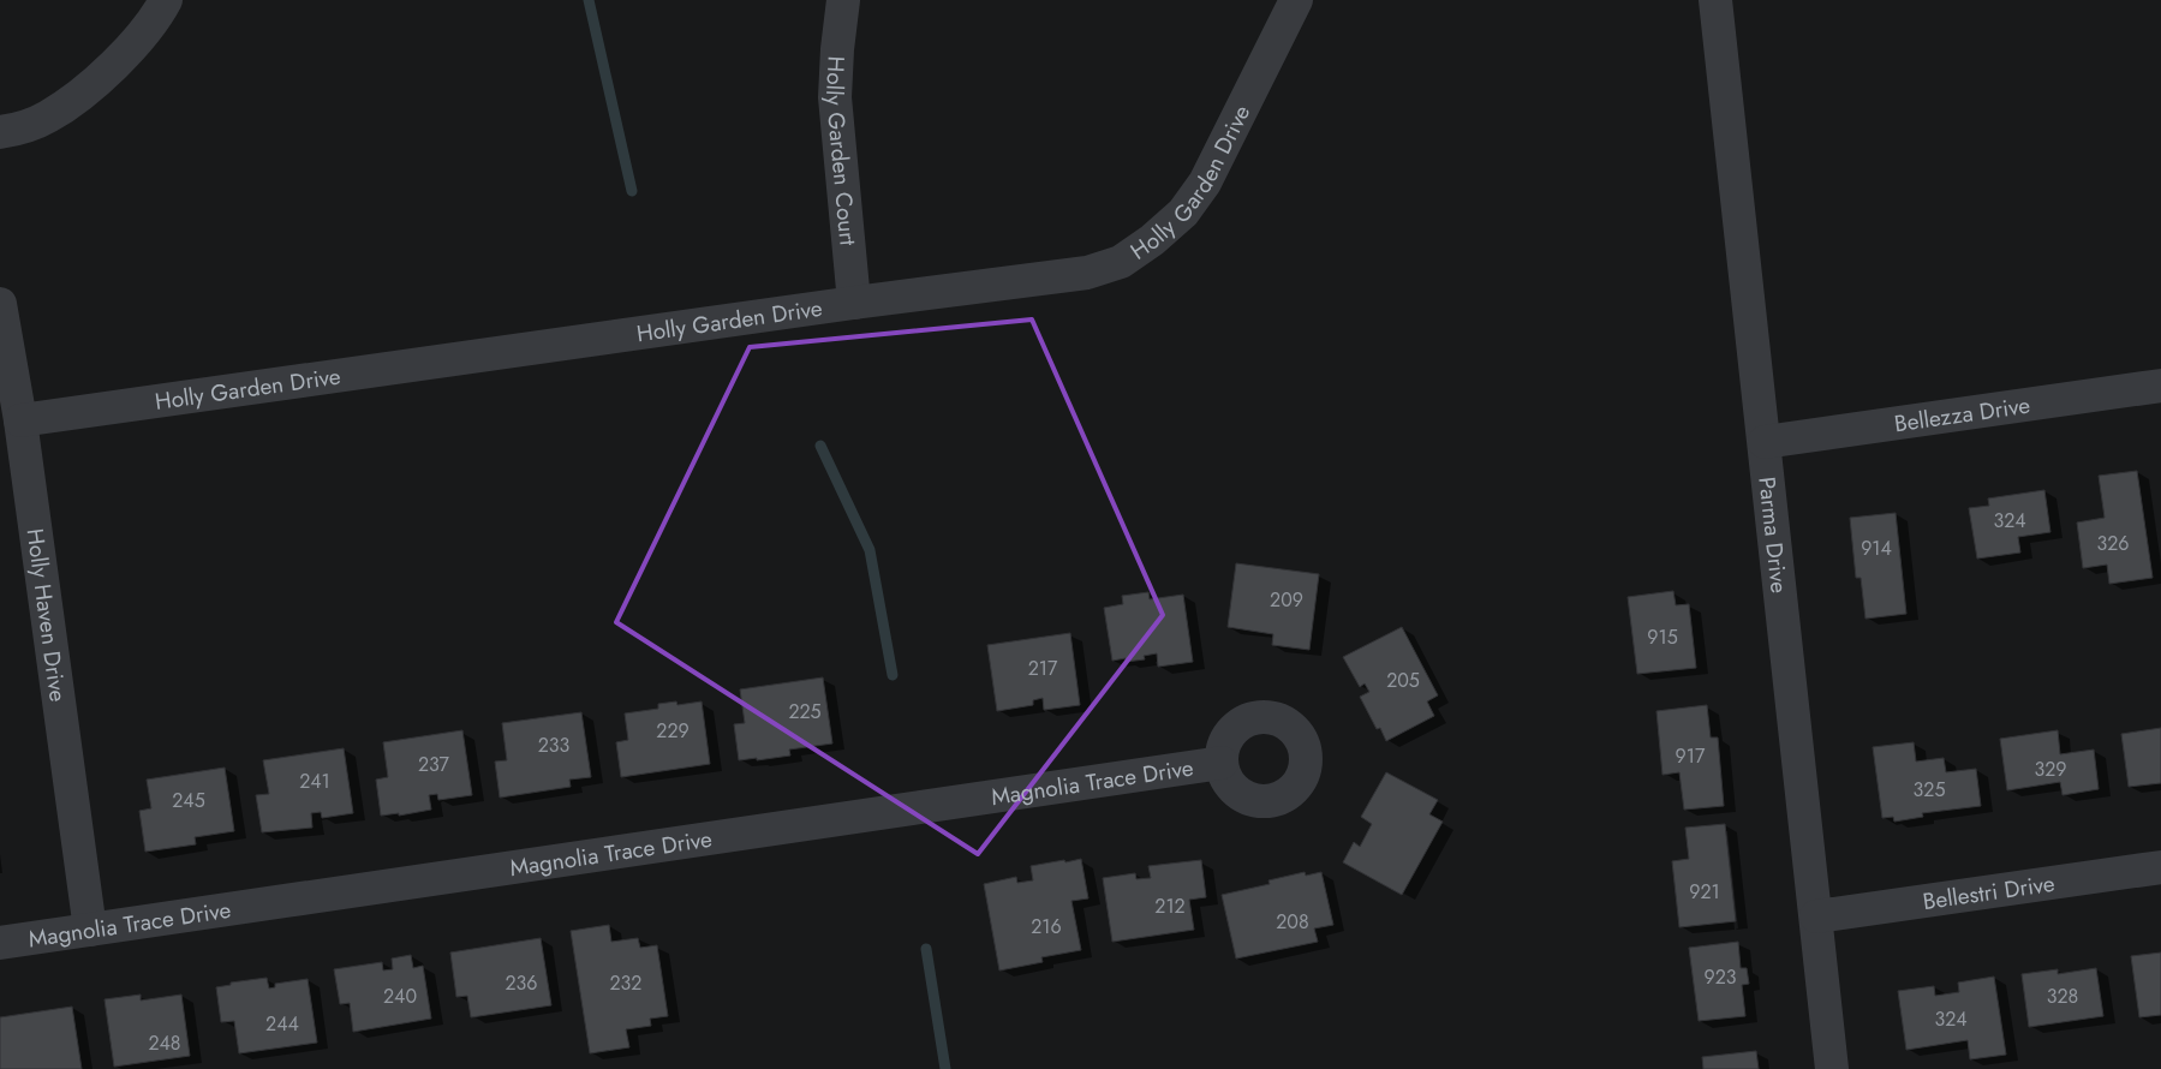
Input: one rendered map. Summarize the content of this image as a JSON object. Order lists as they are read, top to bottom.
{
  "streets": {
    "street": [
      "Holly Garden Court",
      "Holly Garden Drive",
      "Bellezza Drive",
      "Parma Drive",
      "Holly Haven Drive",
      "Magnolia Trace Drive",
      "Bellestri Drive"
    ]
  },
  "crossings": [
    ["Holly Garden Court", "Holly Garden Drive"],
    ["Holly Garden Drive", "Holly Haven Drive"],
    ["Bellezza Drive", "Parma Drive"],
    ["Parma Drive", "Bellestri Drive"],
    ["Holly Haven Drive", "Magnolia Trace Drive"]
  ],
  "house_numbers": [
    "324",
    "326",
    "914",
    "209",
    "915",
    "217",
    "205",
    "225",
    "229",
    "233",
    "917",
    "237",
    "329",
    "241",
    "325",
    "245",
    "921",
    "212",
    "208",
    "216",
    "923",
    "236",
    "232",
    "240",
    "328",
    "324",
    "244",
    "248"
  ]
}
